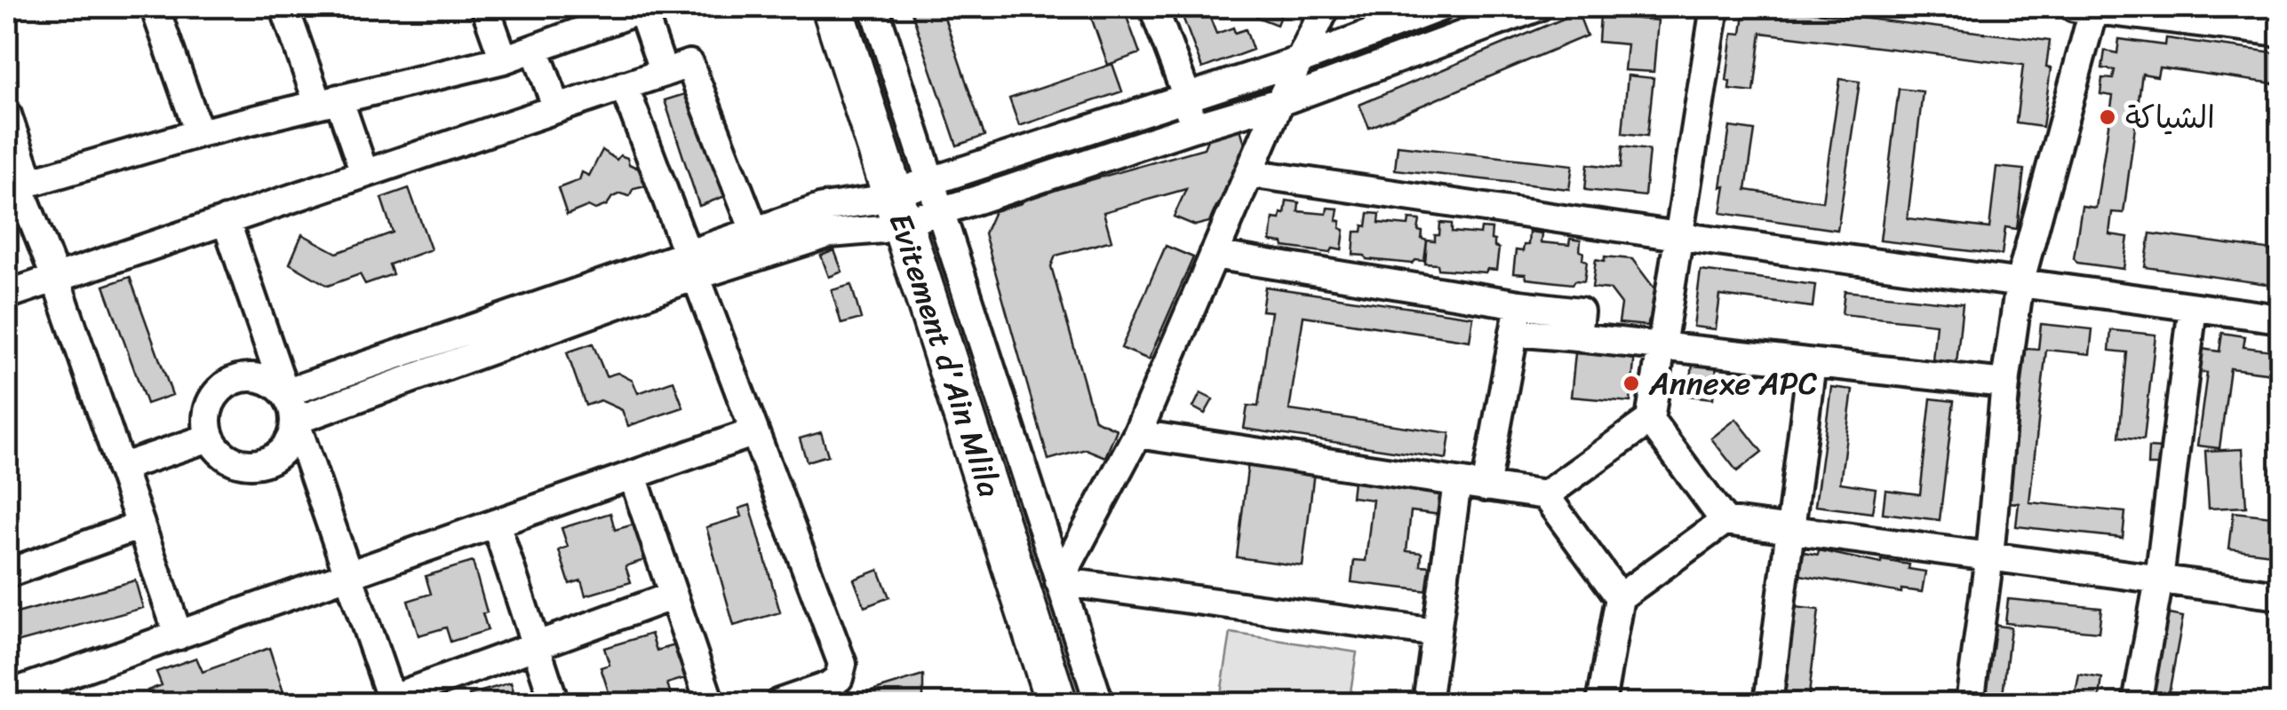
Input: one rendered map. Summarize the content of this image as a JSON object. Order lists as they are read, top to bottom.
{
  "streets": {
    "highway": ["Evitement d'Ain Mlila"]
  },
  "places": ["الشياكة", "Annexe APC"]
}
